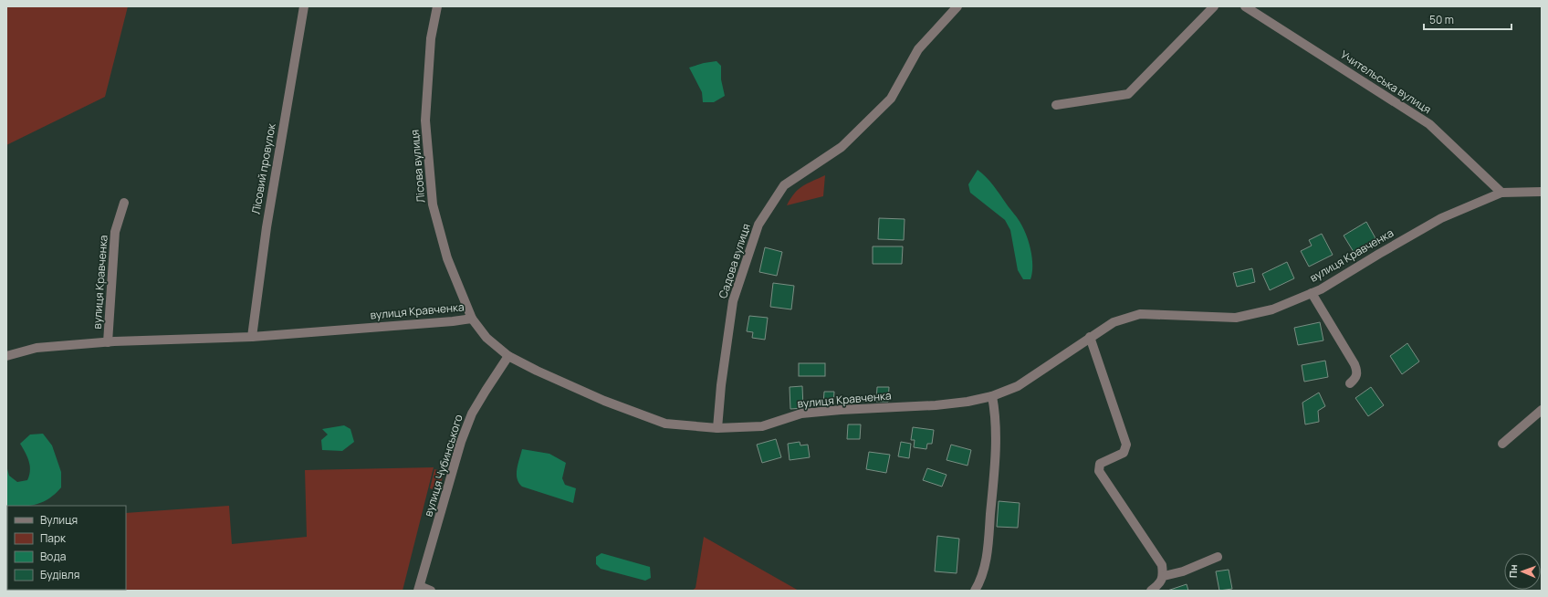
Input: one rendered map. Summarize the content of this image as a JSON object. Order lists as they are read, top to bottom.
{
  "streets": {
    "street": [
      "Учительська вулиця",
      "Лісова вулиця",
      "Лісовий провулок",
      "вулиця Кравченка",
      "Садова вулиця",
      "вулиця Чубинського"
    ]
  },
  "crossings": [
    ["Учительська вулиця", "вулиця Кравченка"],
    ["Лісова вулиця", "вулиця Кравченка"],
    ["Лісовий провулок", "вулиця Кравченка"],
    ["вулиця Кравченка", "Садова вулиця"],
    ["вулиця Кравченка", "вулиця Чубинського"]
  ],
  "legend": [
    "Вулиця",
    "Парк",
    "Вода",
    "Будівля"
  ],
  "scale_bar": "50 m",
  "north": "left"
}
